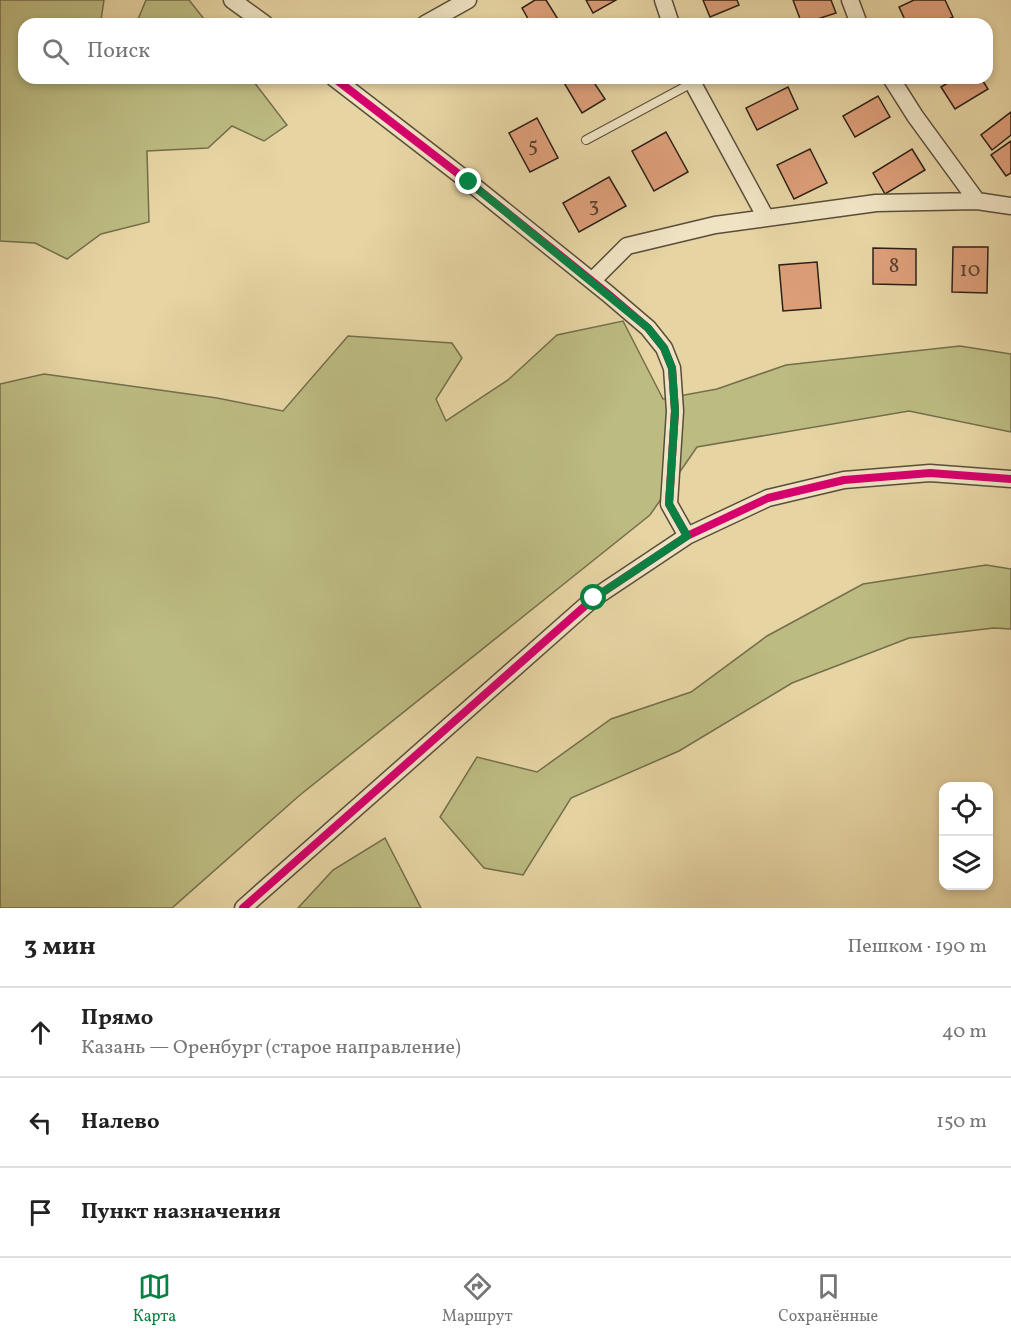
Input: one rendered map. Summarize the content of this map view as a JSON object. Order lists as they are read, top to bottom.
{
  "house_numbers": [
    "5",
    "3",
    "8",
    "10"
  ],
  "page": {
    "search": "Поиск",
    "heading": ["3 мин", "Пешком · 190 m"],
    "list": [
      ["Прямо", "Казань — Оренбург (старое направление)", "40 m"],
      ["Налево", "150 m"],
      "Пункт назначения"
    ],
    "nav": ["Карта", "Маршрут", "Сохранённые"]
  }
}
